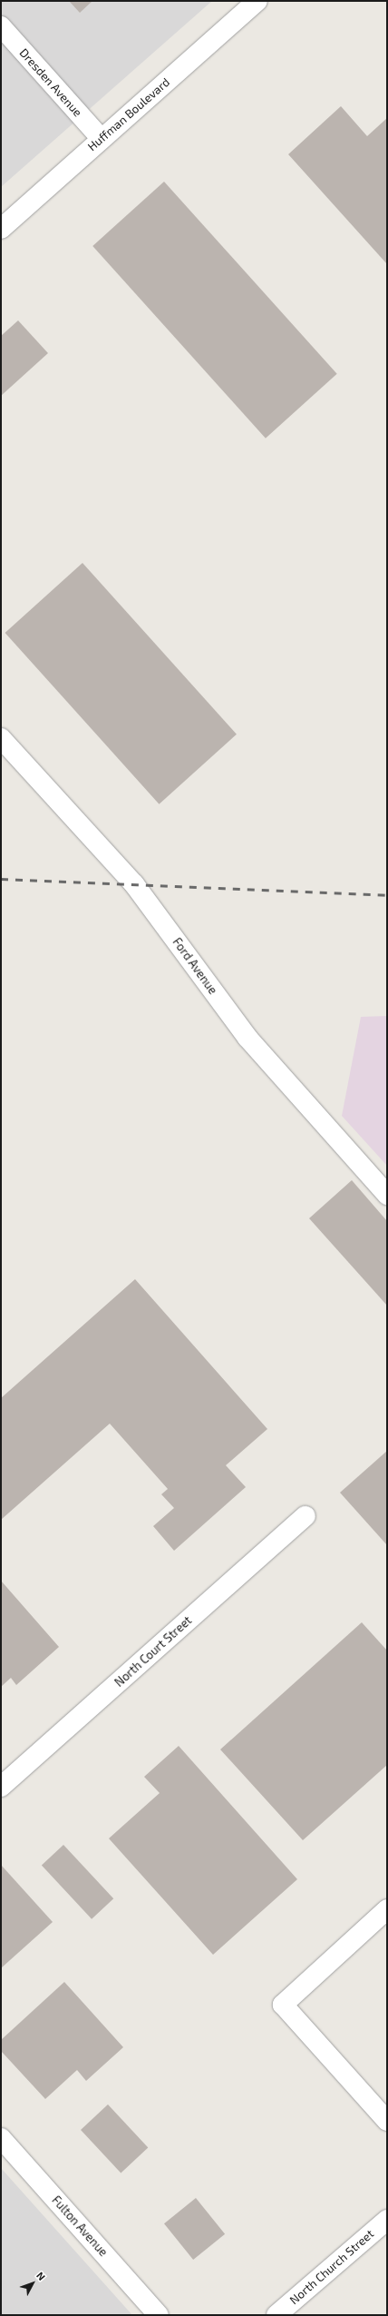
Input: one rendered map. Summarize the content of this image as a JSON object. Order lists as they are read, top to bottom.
{
  "streets": {
    "street": [
      "Dresden Avenue",
      "Huffman Boulevard",
      "Ford Avenue",
      "North Court Street",
      "Fulton Avenue",
      "North Church Street"
    ]
  },
  "crossings": [
    ["Dresden Avenue", "Huffman Boulevard"]
  ],
  "north": "top right"
}
